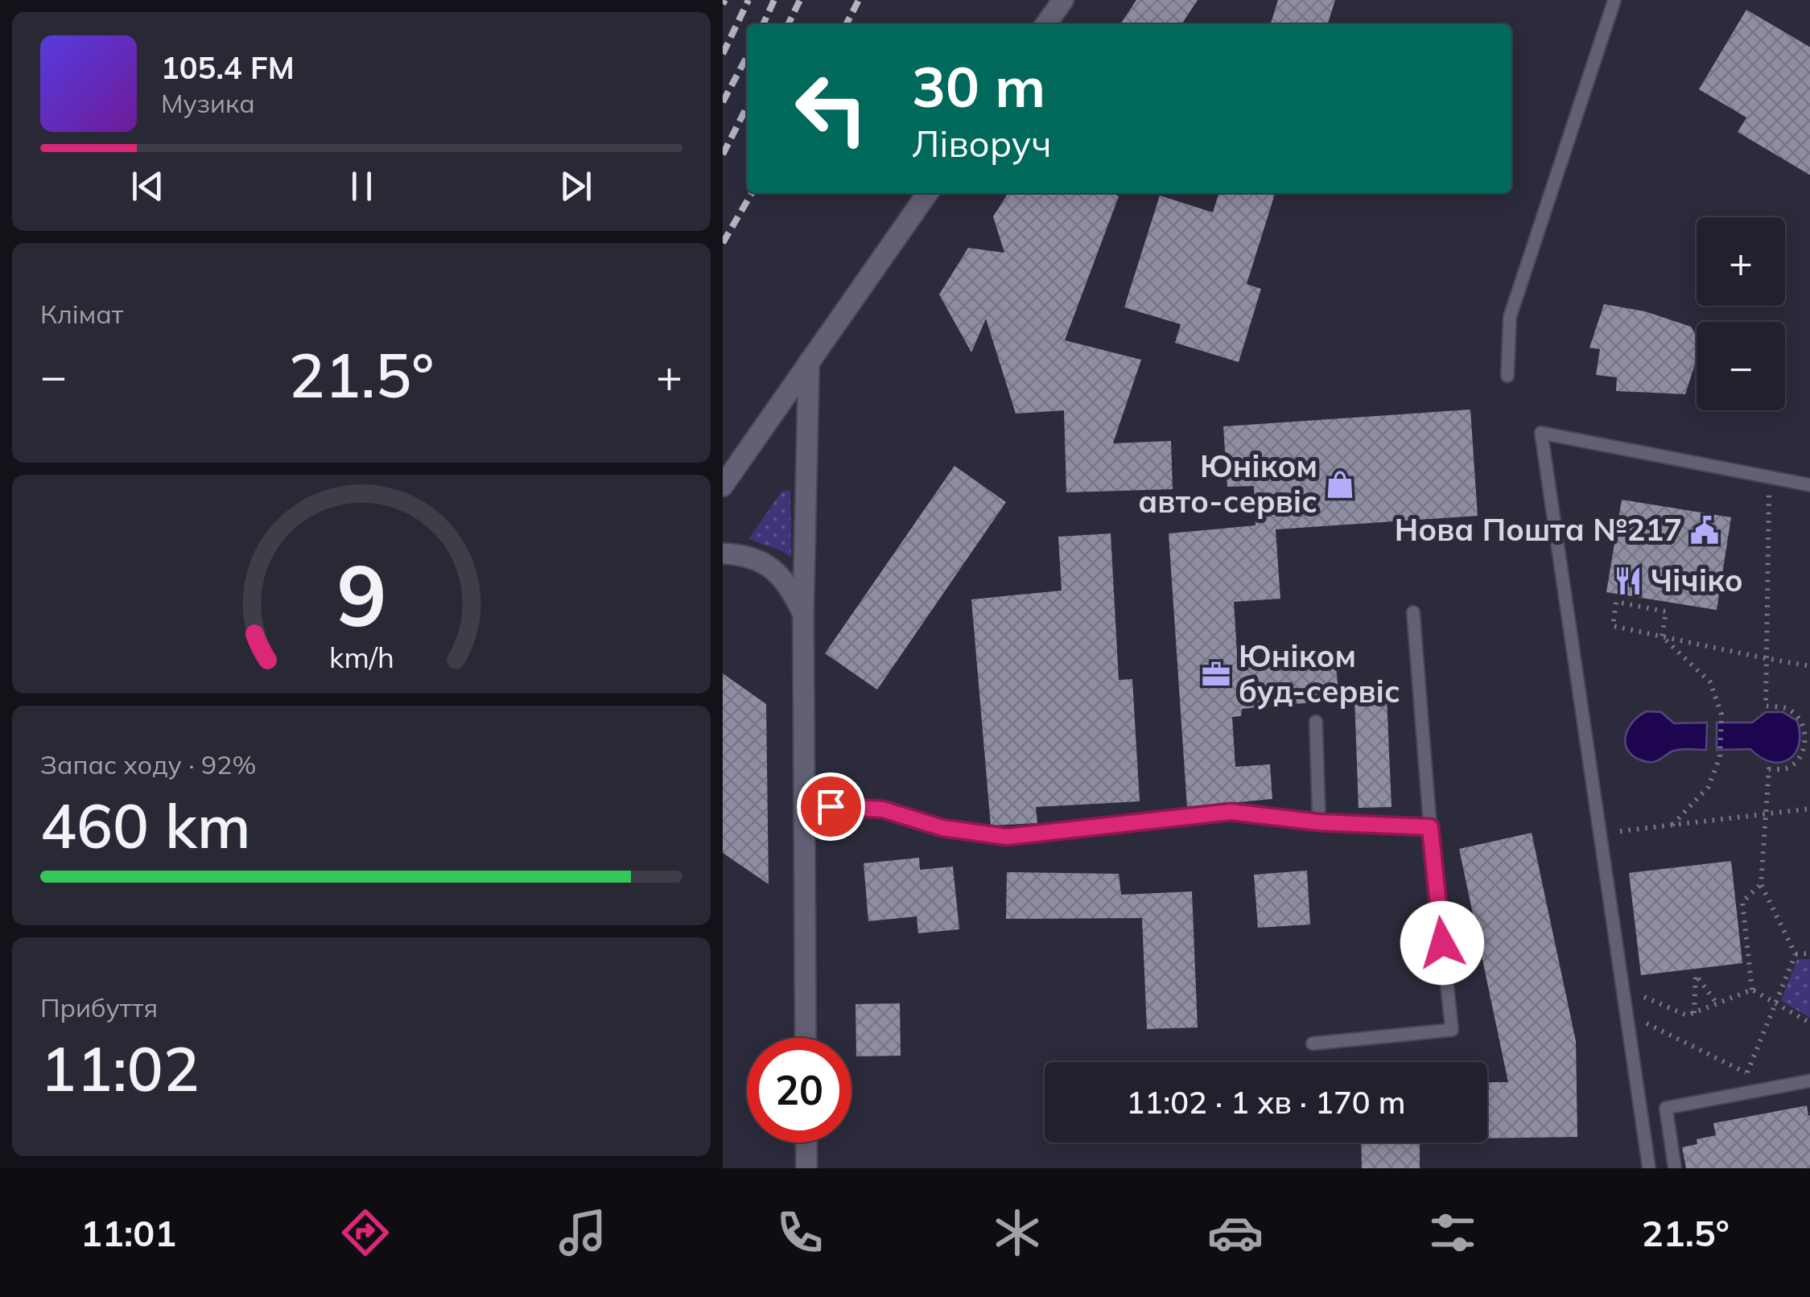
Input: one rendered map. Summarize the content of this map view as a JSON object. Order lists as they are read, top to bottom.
{
  "places": {
    "shop": ["Юніком авто-сервіс"],
    "public building": ["Нова Пошта №217"],
    "restaurant": ["Чічіко"],
    "office": ["Юніком буд-сервіс"]
  },
  "page": {
    "turn": ["30 m", "Ліворуч"],
    "song": ["105.4 FM", "Музика"],
    "map_buttons": ["+", "−"],
    "tile": [
      "Клімат",
      ["Запас ходу · 92%", "460 km"],
      ["Прибуття", "11:02"]
    ],
    "heat": ["−", "21.5°", "+"],
    "limit": "20",
    "trip": "11:02 · 1 хв · 170 m",
    "tabs": ["11:01", "21.5°"],
    "gauge": ["9", "km/h"]
  }
}
